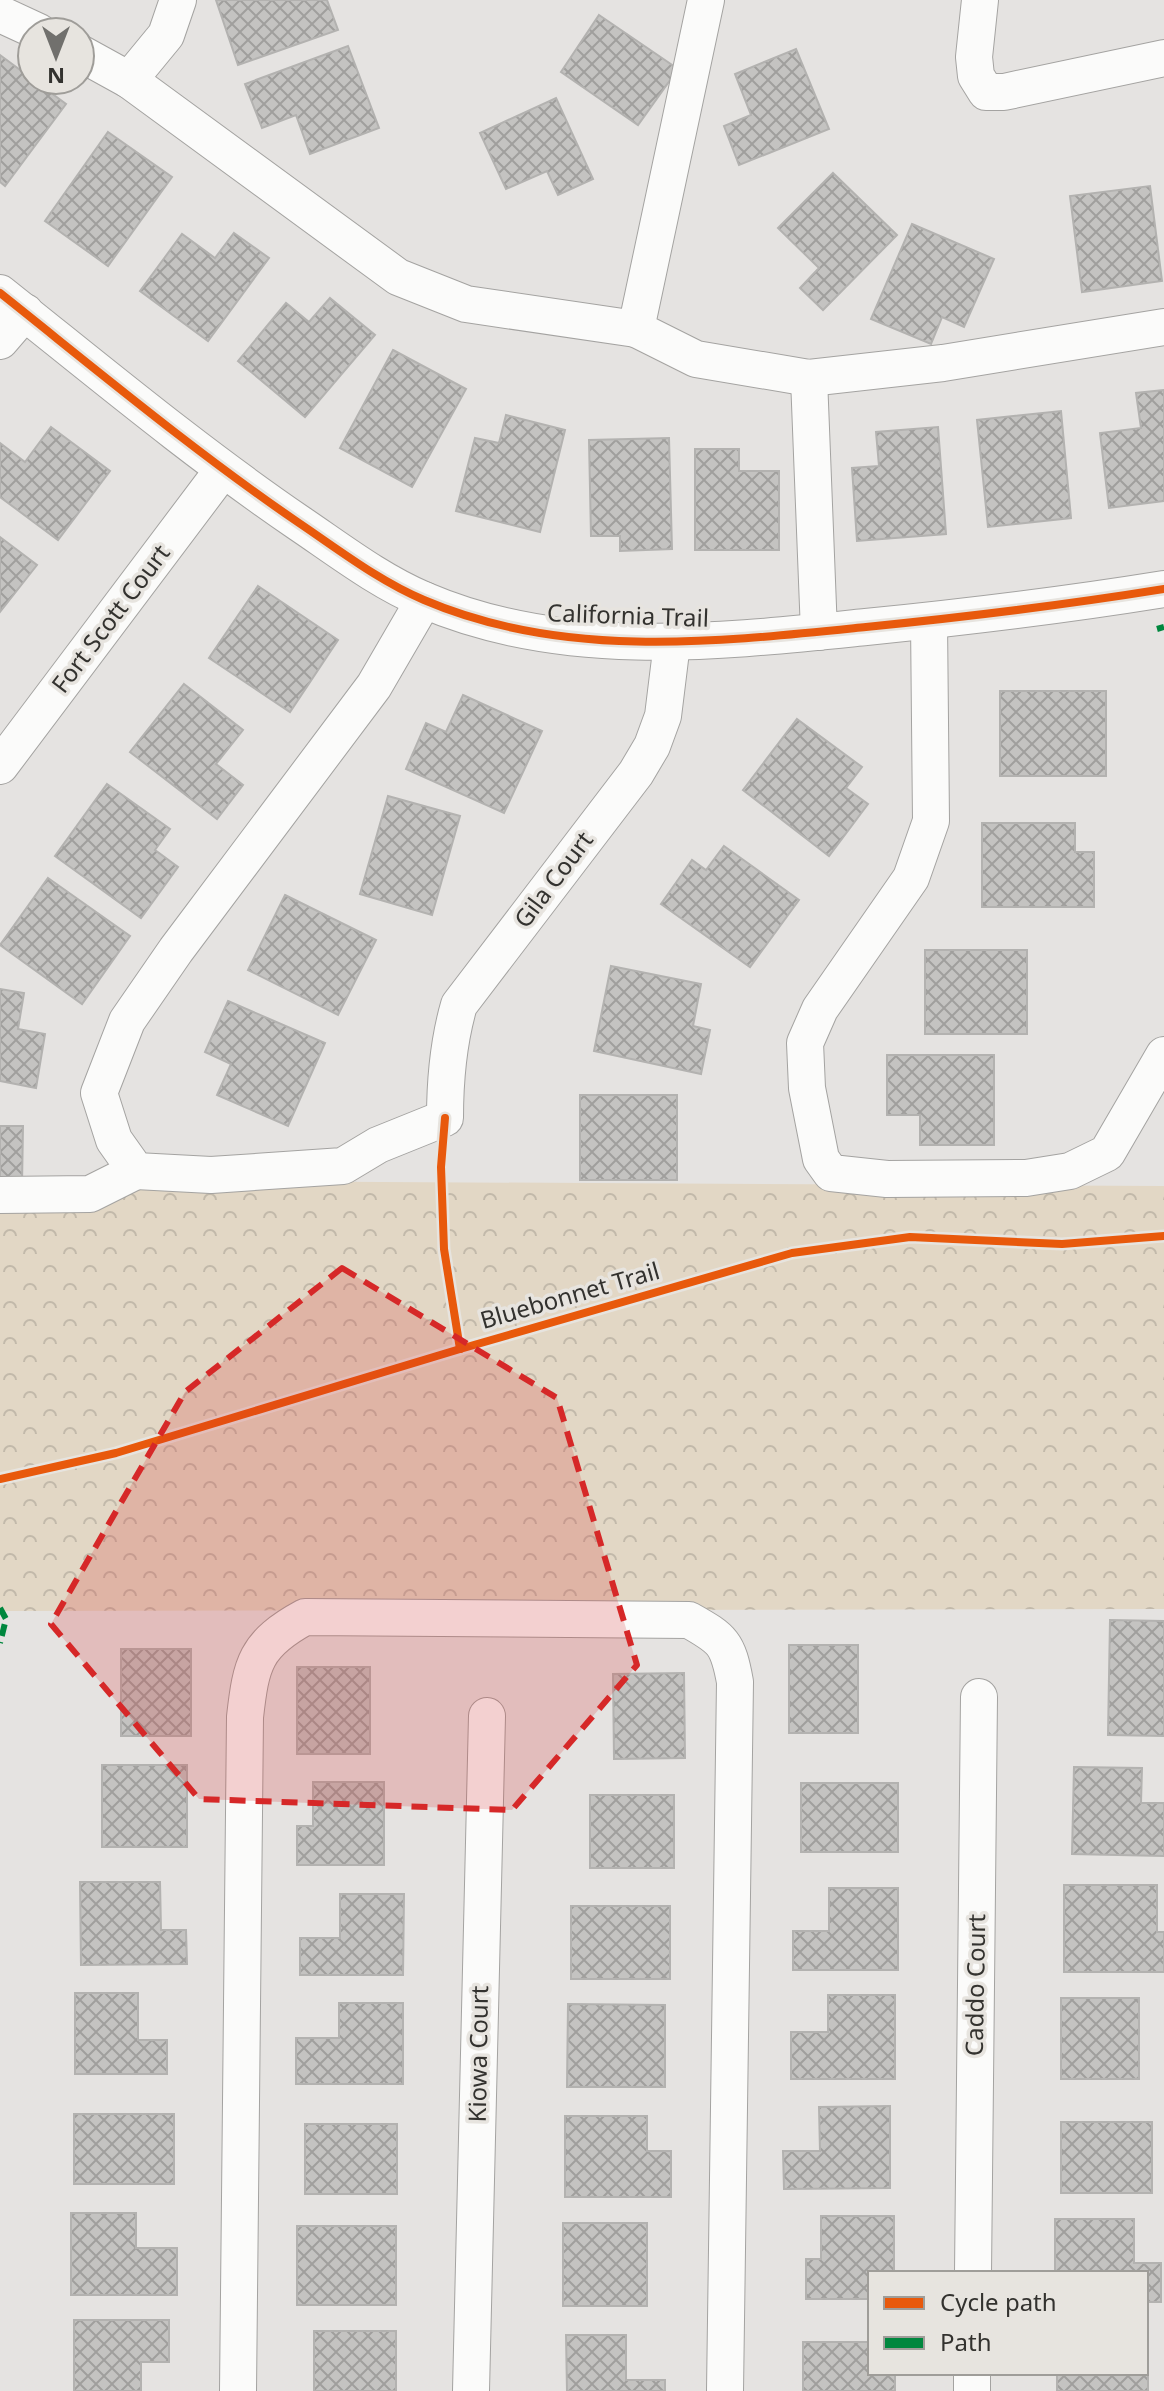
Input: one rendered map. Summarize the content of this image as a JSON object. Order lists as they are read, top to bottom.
{
  "streets": {
    "street": [
      "California Trail",
      "Fort Scott Court",
      "Gila Court",
      "Caddo Court",
      "Kiowa Court"
    ],
    "cycle path": ["Bluebonnet Trail"]
  },
  "crossings": [
    ["California Trail", "Fort Scott Court"],
    ["California Trail", "Gila Court"]
  ],
  "legend": ["Cycle path", "Path"],
  "north": "bottom"
}
